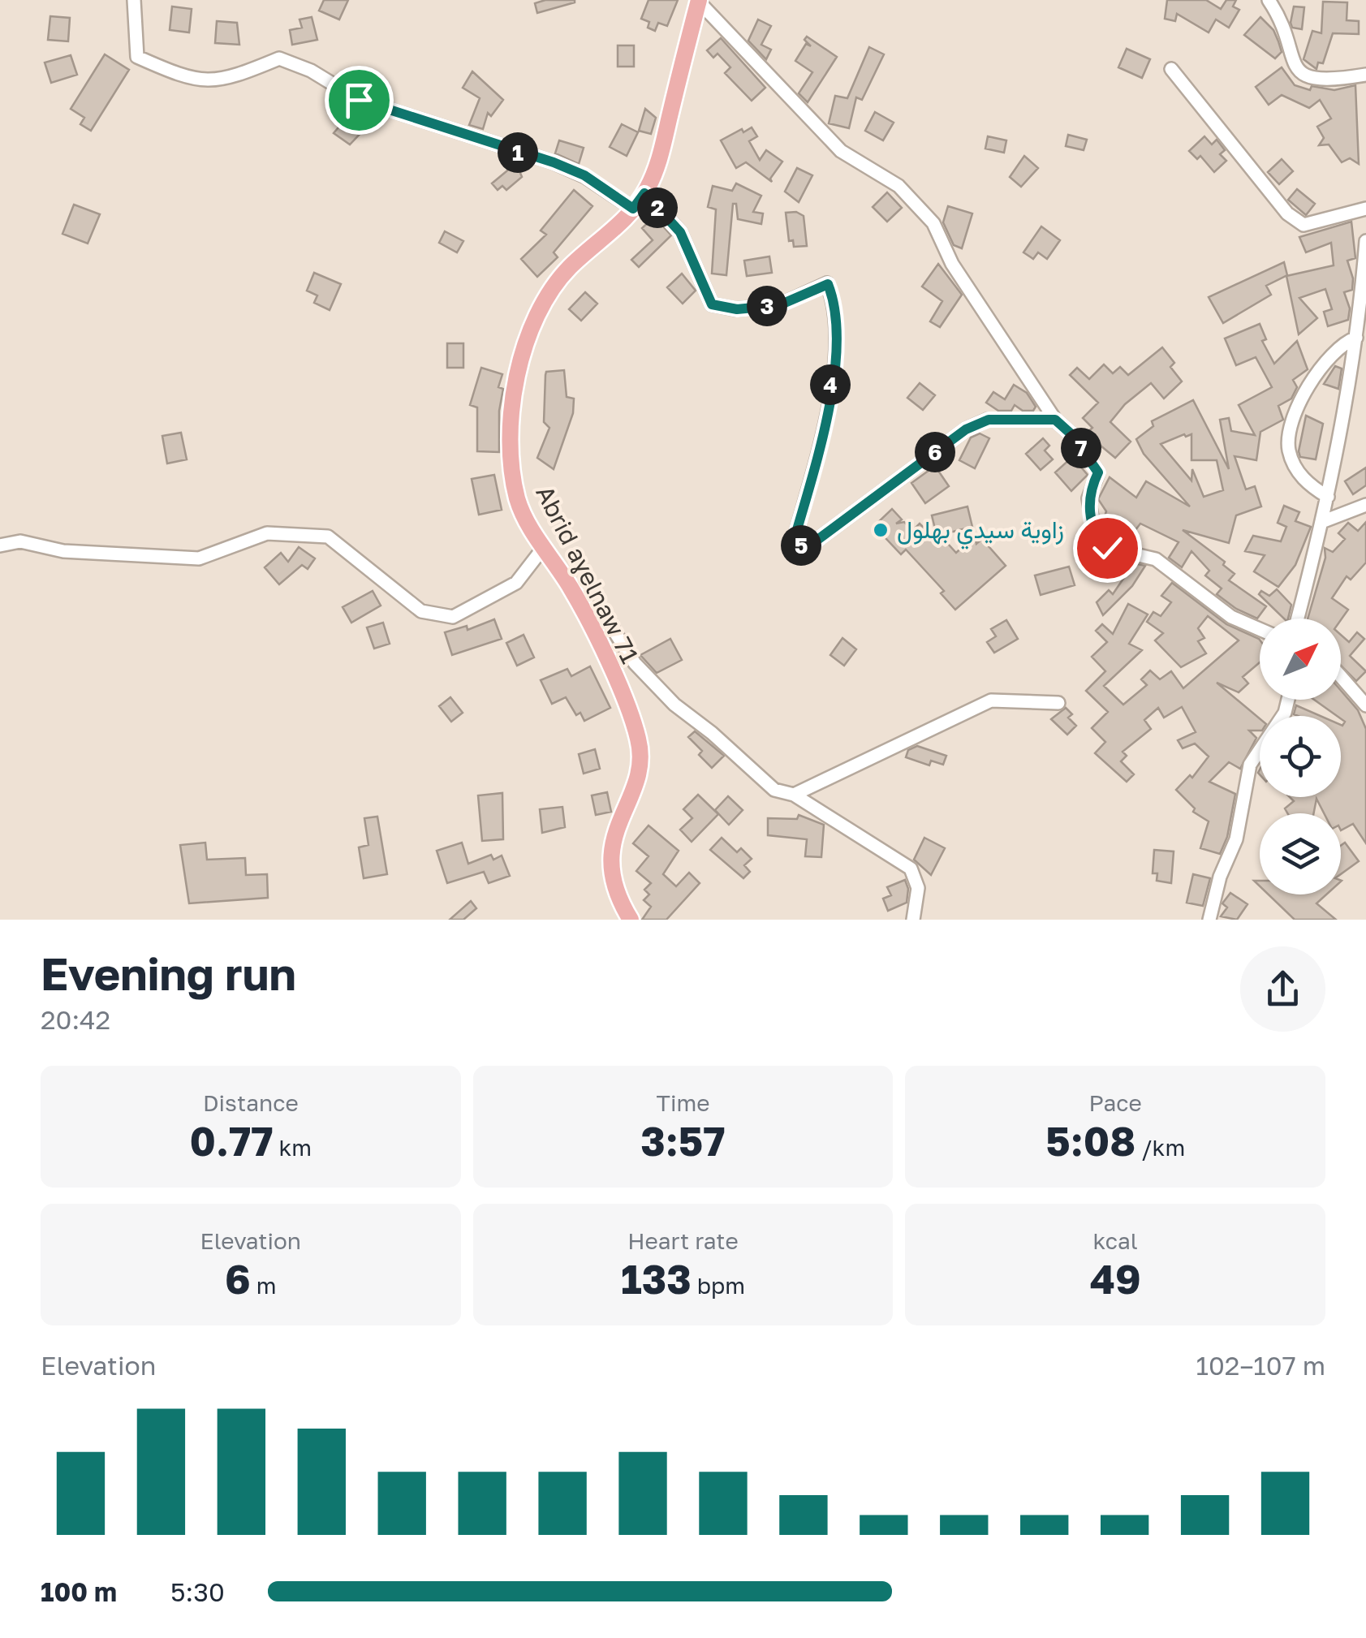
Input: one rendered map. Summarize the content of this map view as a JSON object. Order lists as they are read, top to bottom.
{
  "streets": {
    "main road": ["Abrid aɣelnaw 71"]
  },
  "places": ["زاوية سيدي بهلول"],
  "north": "top right",
  "page": {
    "pins": [
      "1",
      "2",
      "3",
      "4",
      "7",
      "6",
      "5"
    ],
    "heading": ["Evening run", "20:42"],
    "stats": [
      ["Distance", "0.77 km"],
      ["Time", "3:57"],
      ["Pace", "5:08 /km"],
      ["Elevation", "6 m"],
      ["Heart rate", "133 bpm"],
      ["kcal", "49"]
    ],
    "chart": ["Elevation", "102–107 m"],
    "list": [
      {
        "name": "100 m",
        "note": "5:30"
      }
    ]
  }
}
